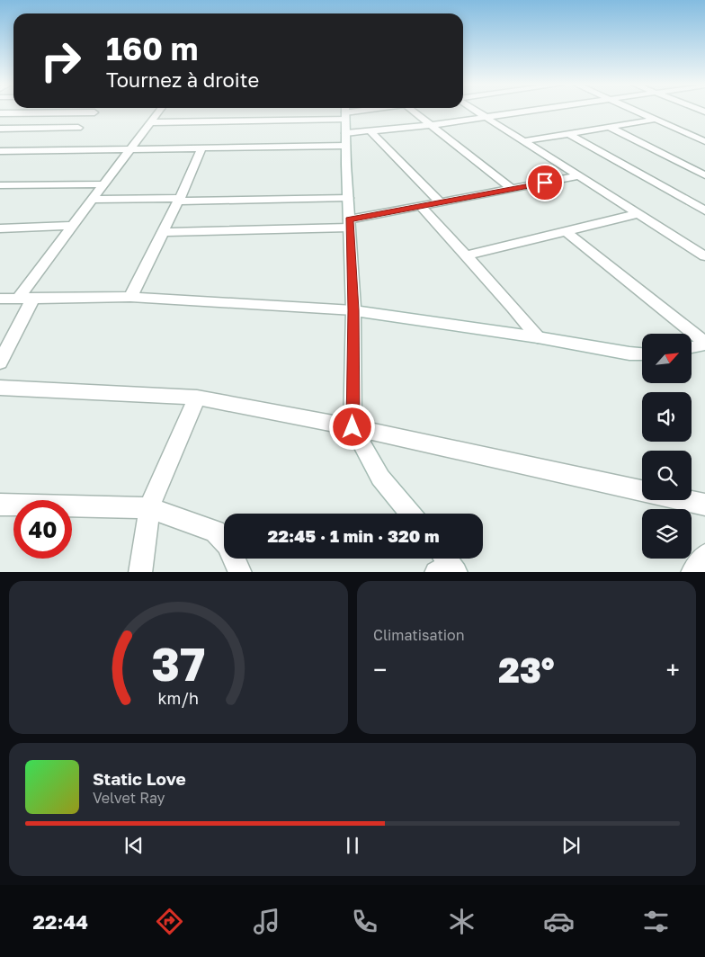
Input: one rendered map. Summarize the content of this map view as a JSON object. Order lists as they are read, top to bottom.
{
  "north": "top right",
  "page": {
    "turn": ["160 m", "Tournez à droite"],
    "limit": "40",
    "trip": "22:45 · 1 min · 320 m",
    "tile": "Climatisation",
    "heat": ["−", "23°", "+"],
    "song": ["Static Love", "Velvet Ray"],
    "tabs": "22:44",
    "gauge": ["37", "km/h"]
  }
}
